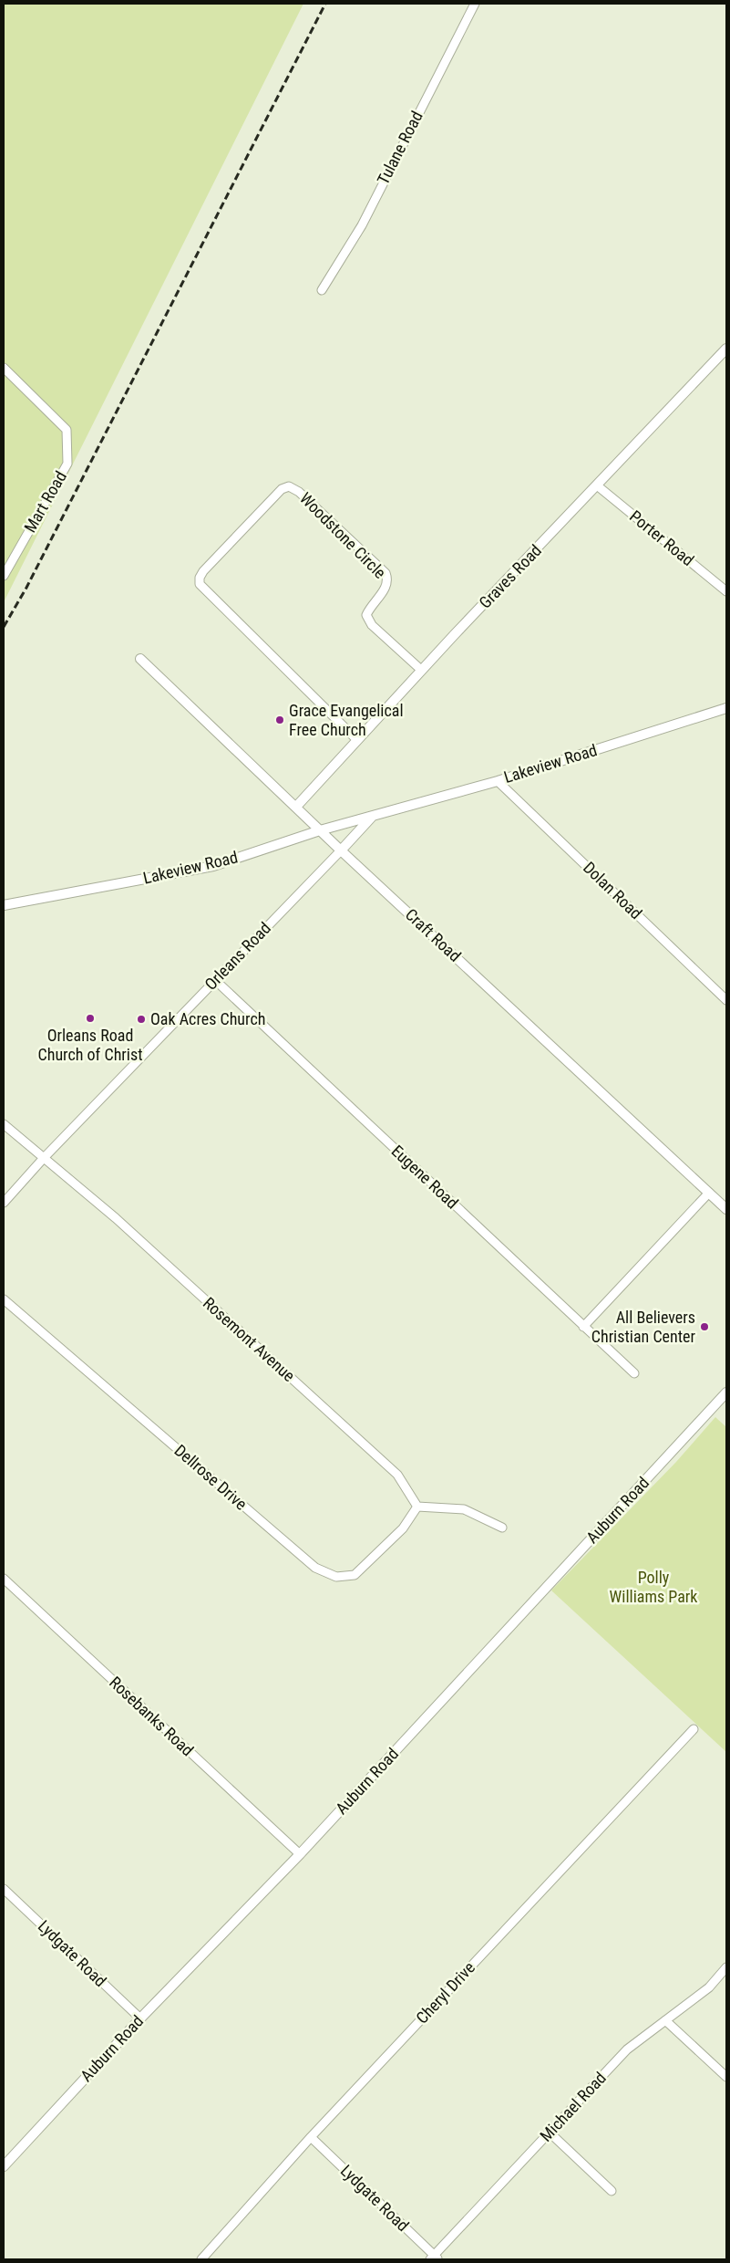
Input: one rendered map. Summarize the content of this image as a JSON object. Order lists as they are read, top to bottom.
{
  "streets": {
    "street": [
      "Tulane Road",
      "Mart Road",
      "Woodstone Circle",
      "Porter Road",
      "Graves Road",
      "Lakeview Road",
      "Dolan Road",
      "Craft Road",
      "Orleans Road",
      "Eugene Road",
      "Rosemont Avenue",
      "Dellrose Drive",
      "Auburn Road",
      "Rosebanks Road",
      "Lydgate Road",
      "Cheryl Drive",
      "Michael Road"
    ]
  },
  "crossings": [
    ["Woodstone Circle", "Graves Road"],
    ["Porter Road", "Graves Road"],
    ["Graves Road", "Craft Road"],
    ["Lakeview Road", "Dolan Road"],
    ["Lakeview Road", "Craft Road"],
    ["Craft Road", "Orleans Road"],
    ["Orleans Road", "Eugene Road"],
    ["Orleans Road", "Rosemont Avenue"],
    ["Rosemont Avenue", "Dellrose Drive"],
    ["Auburn Road", "Rosebanks Road"],
    ["Auburn Road", "Lydgate Road"],
    ["Lydgate Road", "Cheryl Drive"],
    ["Lydgate Road", "Michael Road"]
  ],
  "parks": ["Polly Williams Park"],
  "places": [
    "Grace Evangelical Free Church",
    "Orleans Road Church of Christ",
    "Oak Acres Church",
    "All Believers Christian Center"
  ]
}
